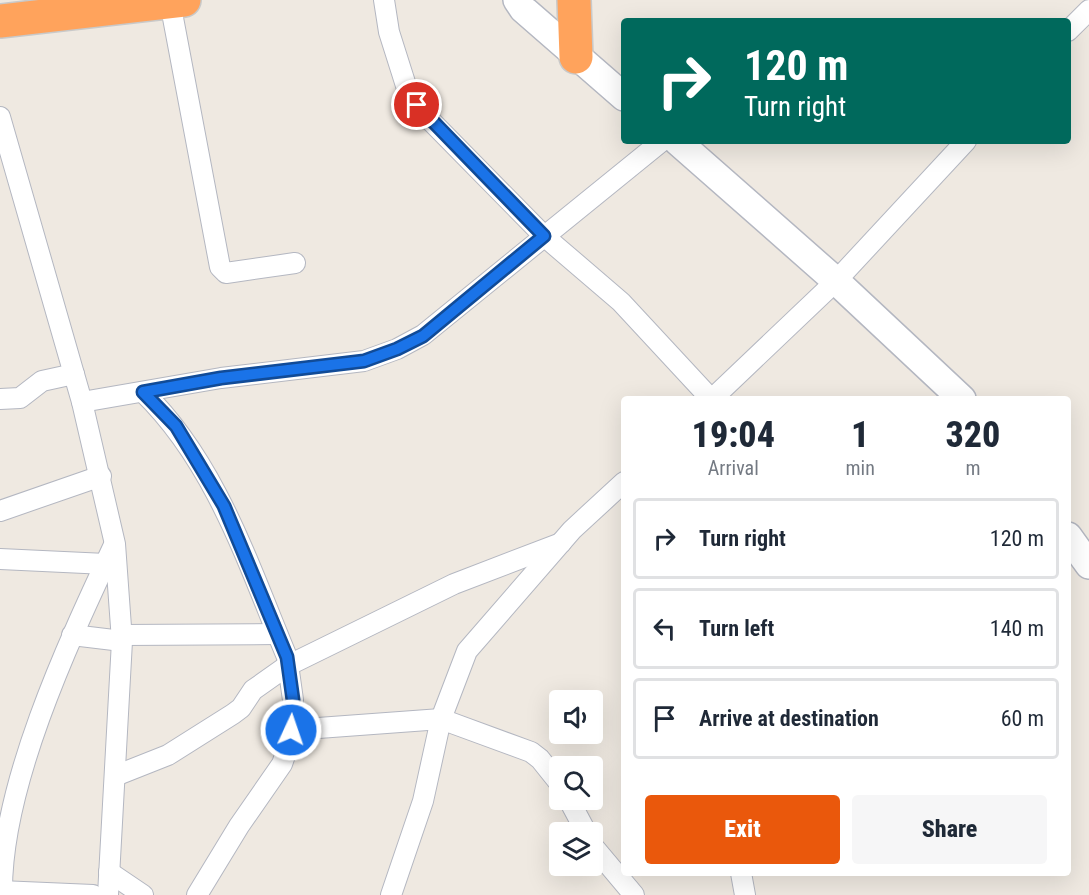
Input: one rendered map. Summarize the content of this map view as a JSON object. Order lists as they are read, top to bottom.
{
  "page": {
    "turn": ["120 m", "Turn right"],
    "eta": [
      "19:04",
      "Arrival",
      "1",
      "min",
      "320",
      "m"
    ],
    "list": [
      {
        "name": "Turn right",
        "value": "120 m"
      },
      {
        "name": "Turn left",
        "value": "140 m"
      },
      {
        "name": "Arrive at destination",
        "value": "60 m"
      }
    ],
    "buttons": ["Exit", "Share"]
  }
}
